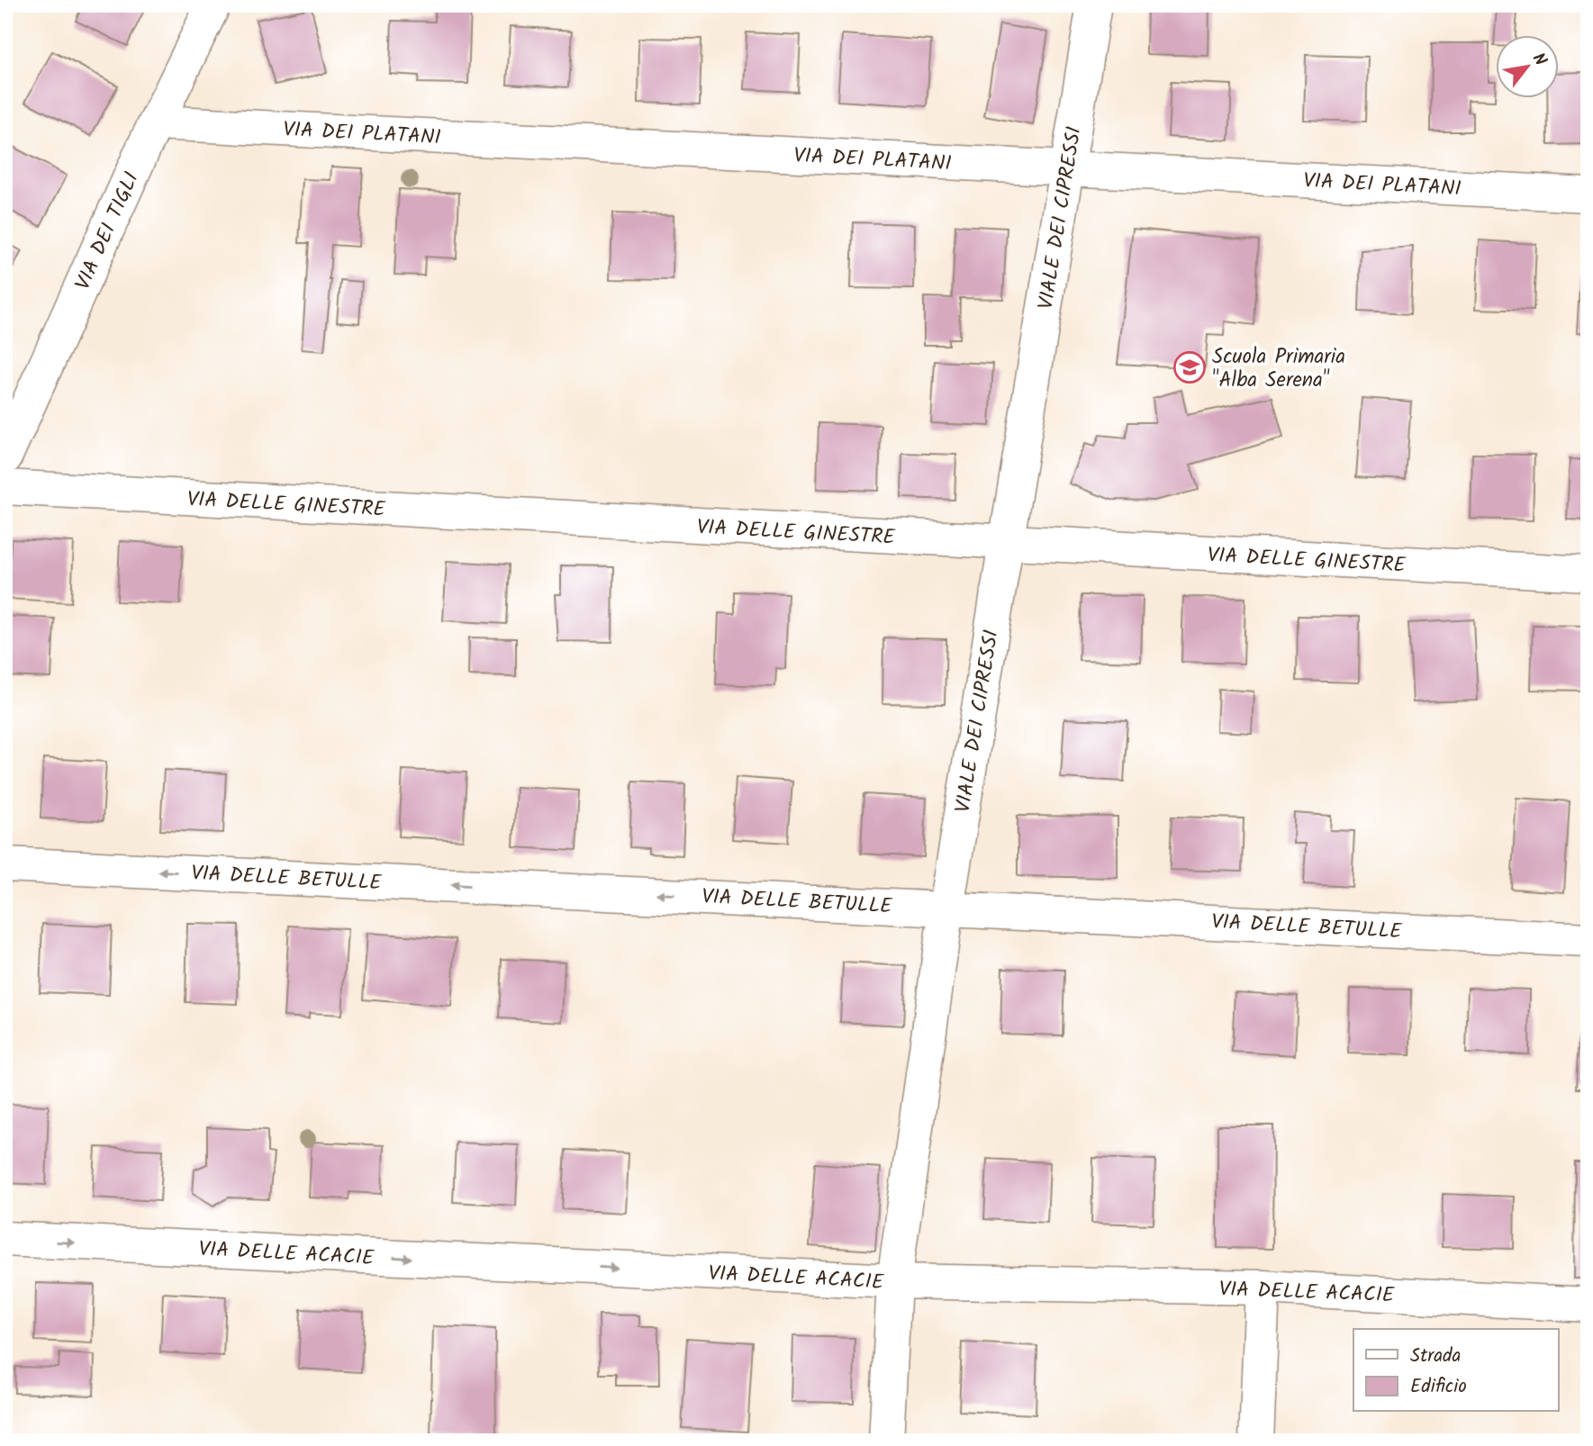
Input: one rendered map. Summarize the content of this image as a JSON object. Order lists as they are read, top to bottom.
{
  "streets": {
    "street": [
      "VIA DEI PLATANI",
      "VIALE DEI CIPRESSI",
      "VIA DEI TIGLI",
      "VIA DELLE GINESTRE",
      "VIA DELLE BETULLE",
      "VIA DELLE ACACIE"
    ]
  },
  "crossings": [
    ["VIA DEI PLATANI", "VIALE DEI CIPRESSI"],
    ["VIA DEI PLATANI", "VIA DEI TIGLI"],
    ["VIALE DEI CIPRESSI", "VIA DELLE GINESTRE"],
    ["VIALE DEI CIPRESSI", "VIA DELLE BETULLE"],
    ["VIALE DEI CIPRESSI", "VIA DELLE ACACIE"]
  ],
  "one_way": ["VIA DELLE BETULLE", "VIA DELLE ACACIE"],
  "places": {
    "school or university": ["Scuola Primaria \"Alba Serena\""]
  },
  "legend": ["Strada", "Edificio"],
  "north": "top right"
}
